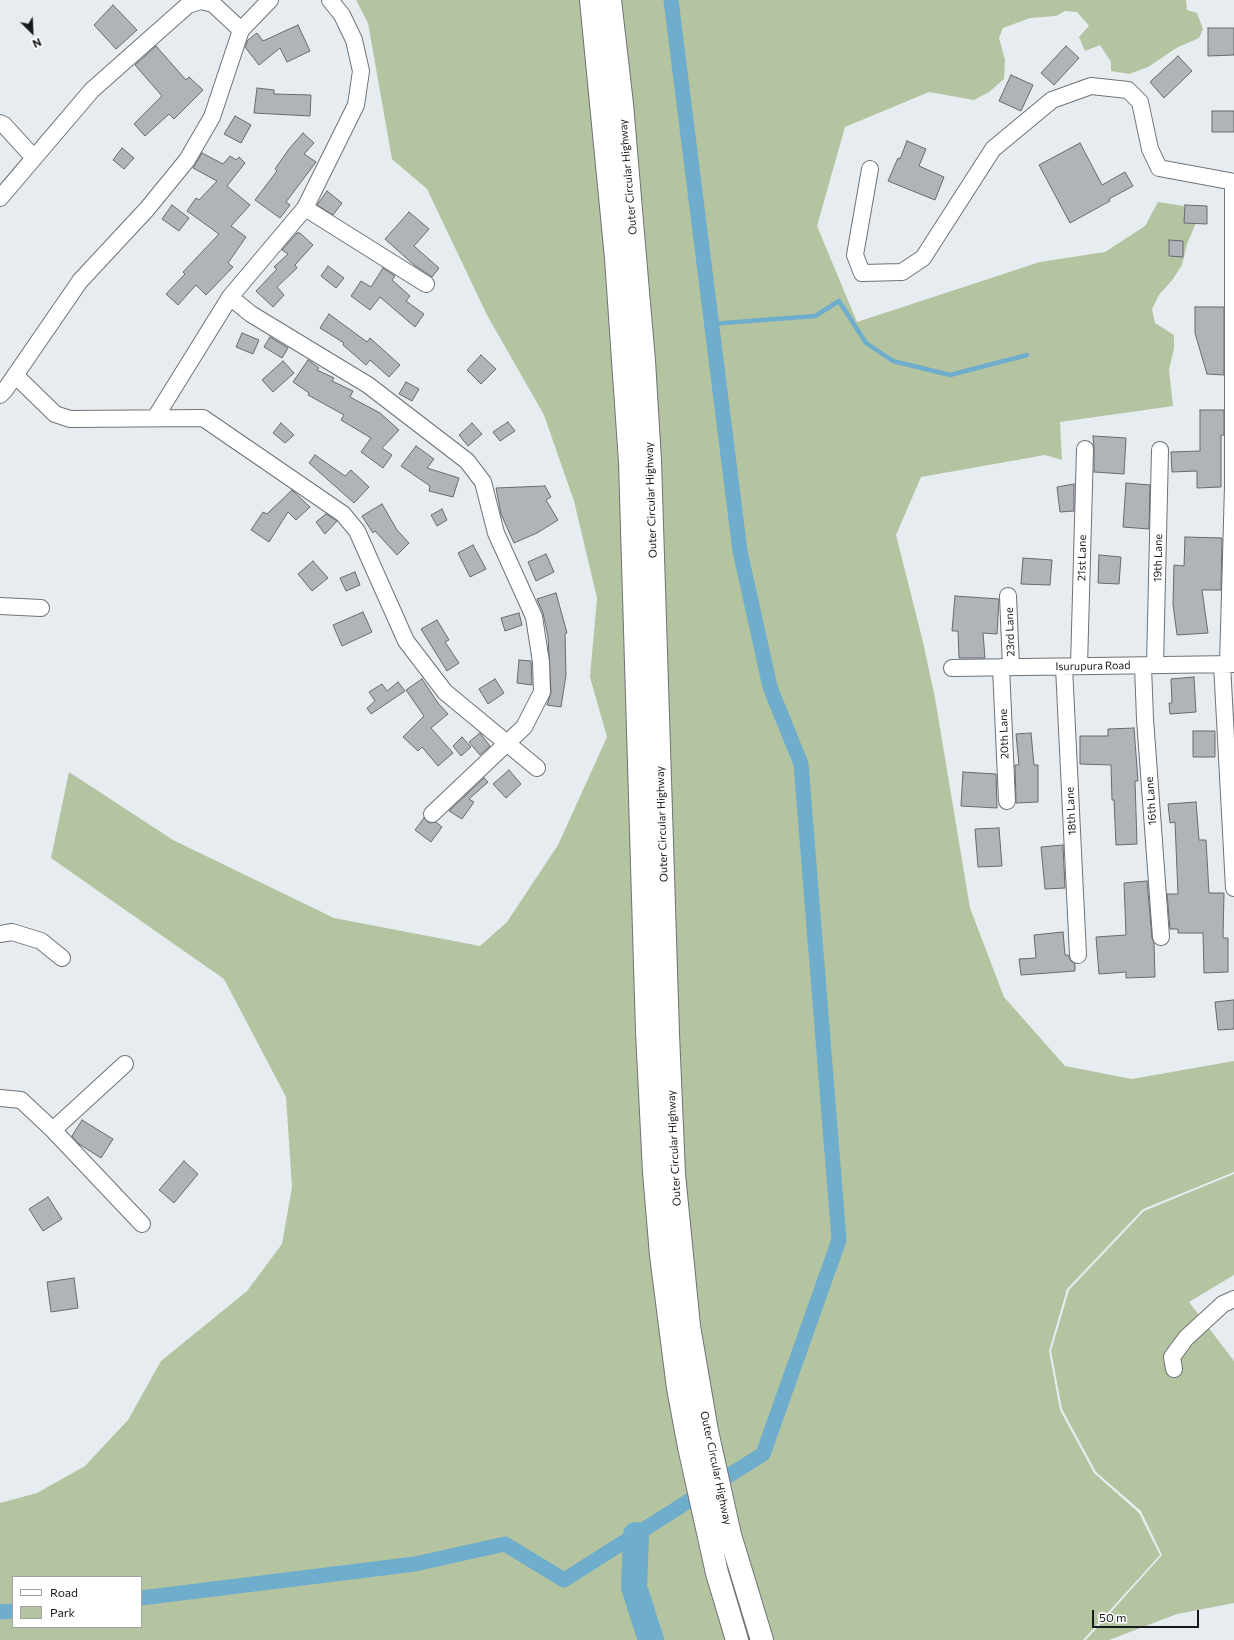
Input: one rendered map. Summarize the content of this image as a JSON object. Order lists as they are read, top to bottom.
{
  "streets": {
    "highway": ["Outer Circular Highway"],
    "street": [
      "21st Lane",
      "19th Lane",
      "23rd Lane",
      "Isurupura Road",
      "20th Lane",
      "16th Lane",
      "18th Lane"
    ]
  },
  "crossings": [
    ["21st Lane", "Isurupura Road"],
    ["21st Lane", "18th Lane"],
    ["19th Lane", "Isurupura Road"],
    ["19th Lane", "16th Lane"],
    ["23rd Lane", "Isurupura Road"],
    ["23rd Lane", "20th Lane"],
    ["Isurupura Road", "20th Lane"],
    ["Isurupura Road", "16th Lane"],
    ["Isurupura Road", "18th Lane"]
  ],
  "legend": ["Road", "Park"],
  "scale_bar": "50 m",
  "north": "bottom right"
}
